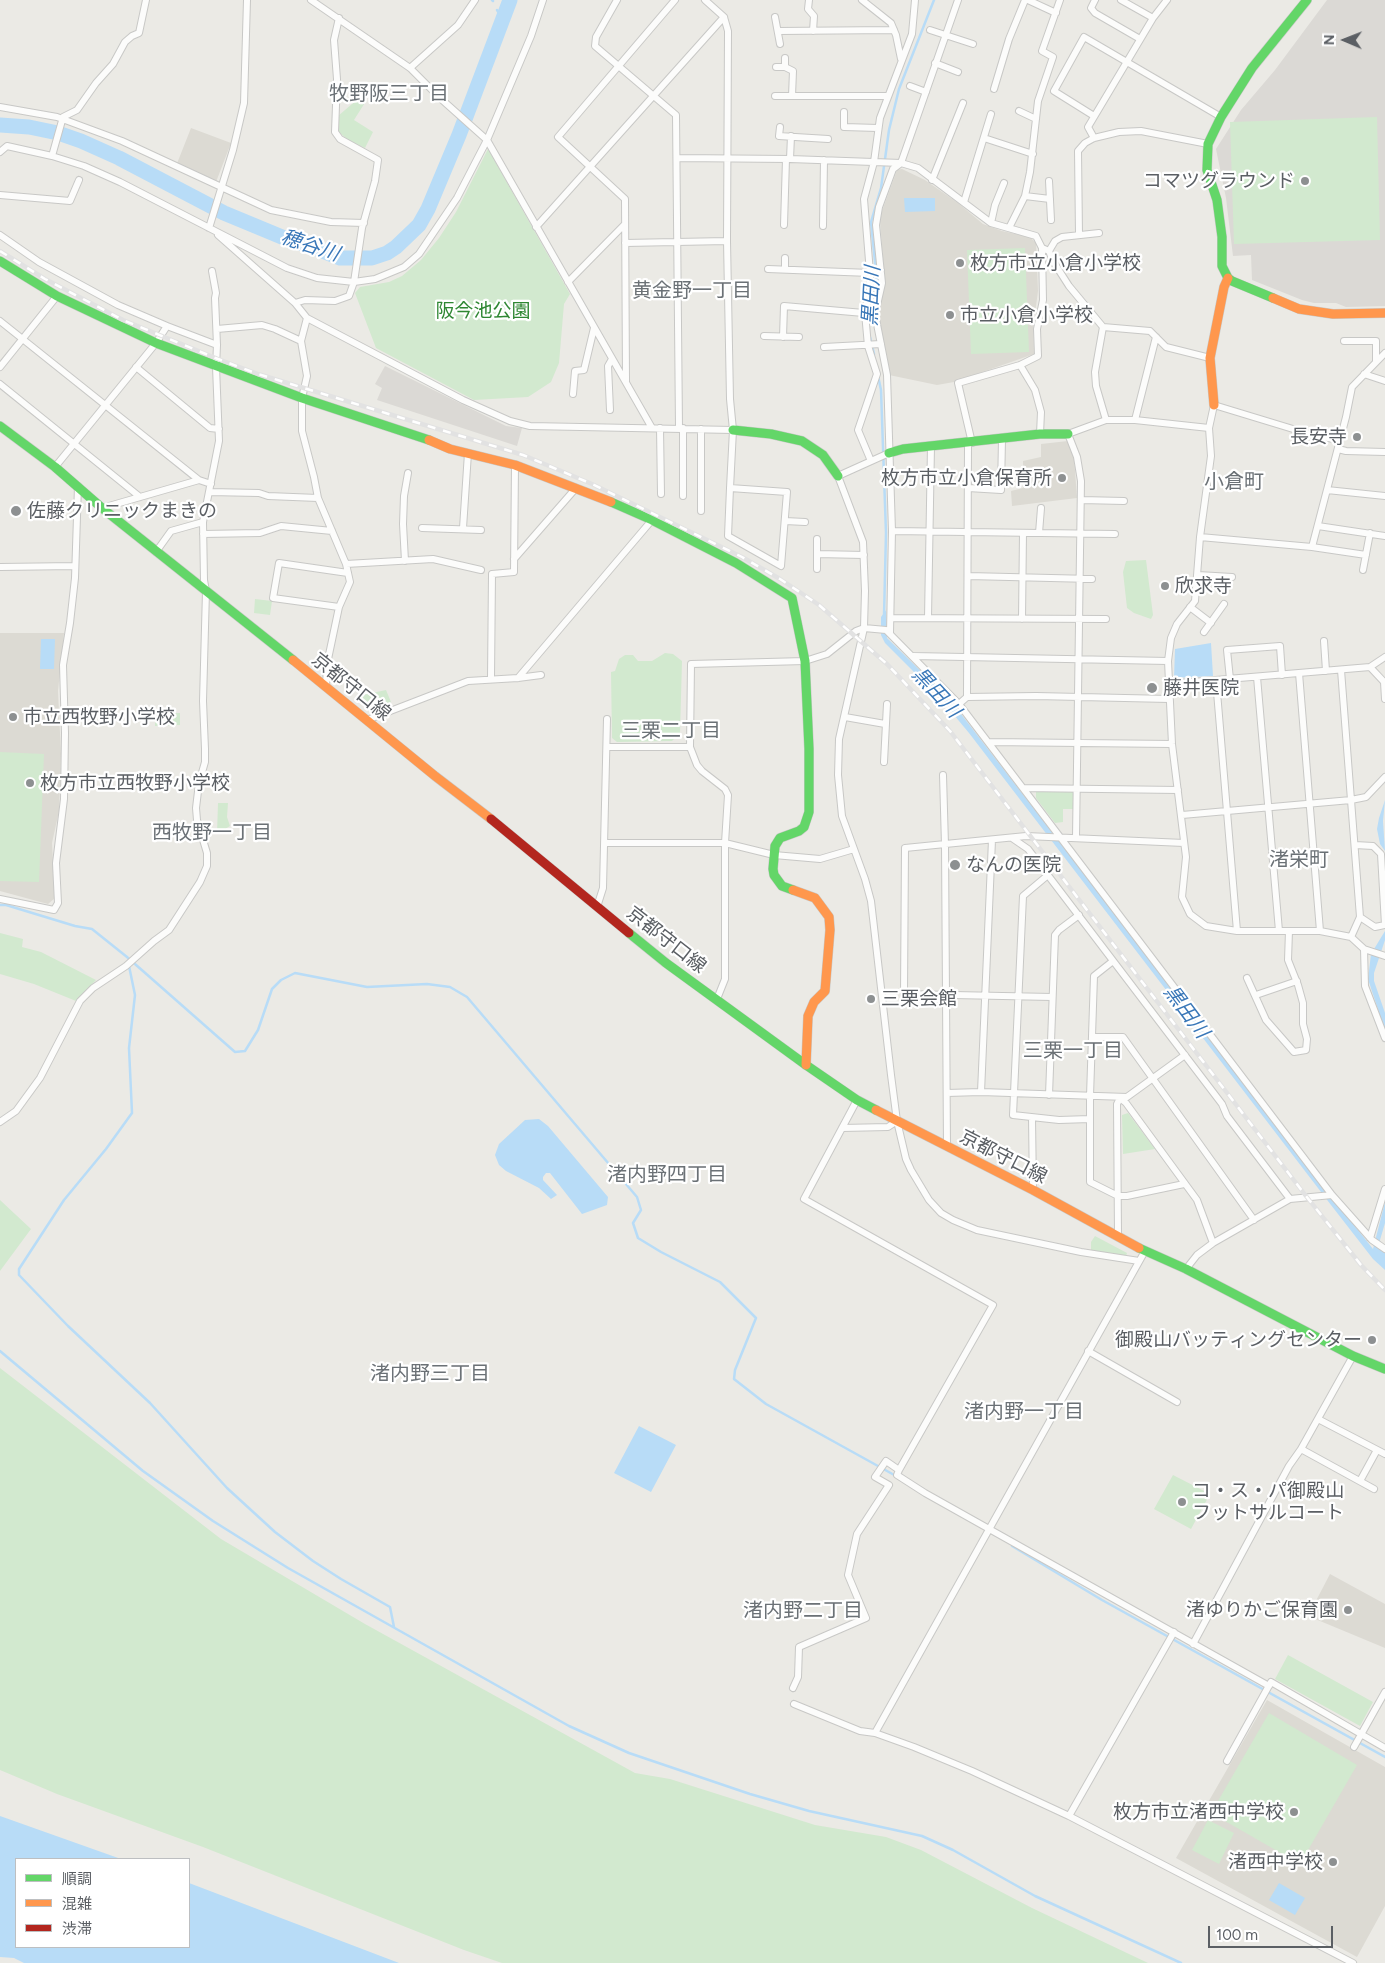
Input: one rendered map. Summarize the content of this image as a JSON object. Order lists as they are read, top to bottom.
{
  "streets": {
    "street": ["京都守口線"]
  },
  "districts": [
    "牧野阪三丁目",
    "黄金野一丁目",
    "小倉町",
    "三栗二丁目",
    "西牧野一丁目",
    "渚栄町",
    "三栗一丁目",
    "渚内野四丁目",
    "渚内野三丁目",
    "渚内野一丁目",
    "渚内野二丁目"
  ],
  "water": ["穂谷川", "黒田川"],
  "parks": ["阪今池公園"],
  "places": [
    "コマツグラウンド",
    "枚方市立小倉小学校",
    "市立小倉小学校",
    "長安寺",
    "枚方市立小倉保育所",
    "佐藤クリニックまきの",
    "欣求寺",
    "藤井医院",
    "市立西牧野小学校",
    "枚方市立西牧野小学校",
    "なんの医院",
    "三栗会館",
    "御殿山バッティングセンター",
    "コ・ス・パ御殿山 フットサルコート",
    "渚ゆりかご保育園",
    "枚方市立渚西中学校",
    "渚西中学校"
  ],
  "legend": ["順調", "混雑", "渋滞"],
  "scale_bar": "100 m",
  "north": "left"
}
